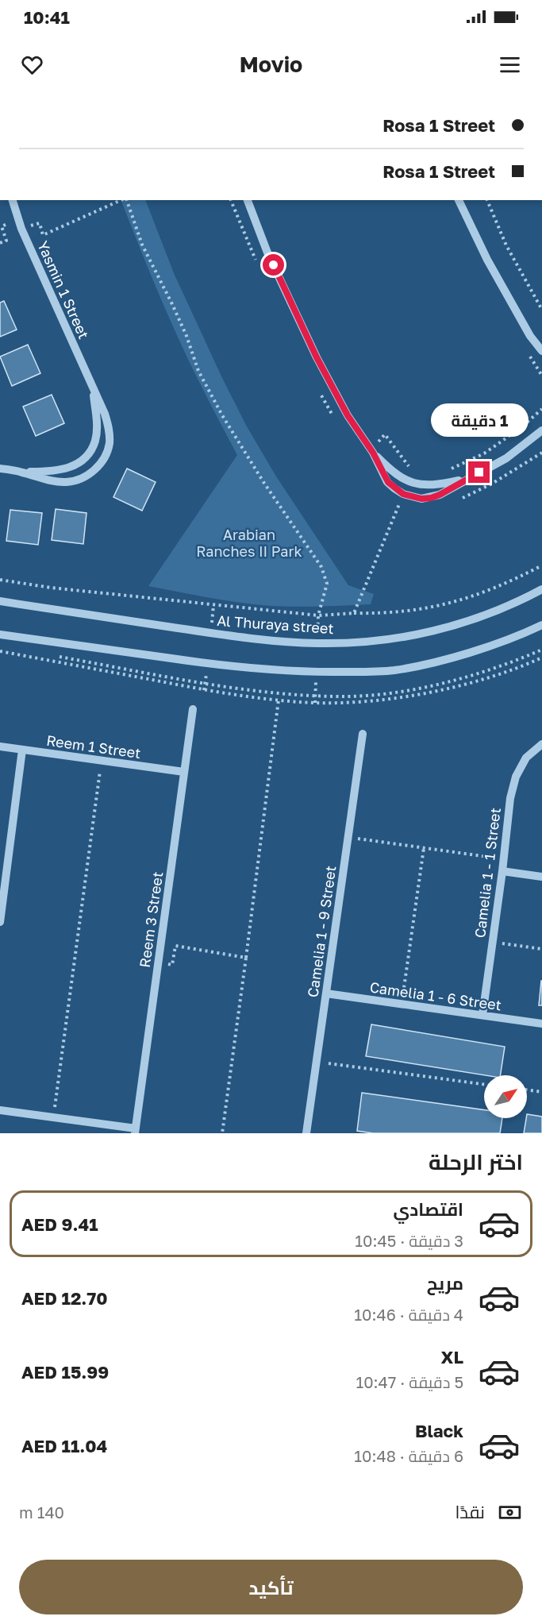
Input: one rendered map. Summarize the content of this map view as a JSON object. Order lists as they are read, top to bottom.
{
  "streets": {
    "street": [
      "Yasmin 1 Street",
      "Al Thuraya street",
      "Reem 1 Street",
      "Camelia 1 - 1 Street",
      "Reem 3 Street",
      "Camelia 1 - 9 Street",
      "Camelia 1 - 6 Street"
    ]
  },
  "crossings": [
    ["Reem 1 Street", "Reem 3 Street"],
    ["Camelia 1 - 1 Street", "Camelia 1 - 6 Street"],
    ["Camelia 1 - 9 Street", "Camelia 1 - 6 Street"]
  ],
  "parks": ["Arabian Ranches II Park"],
  "north": "top right",
  "page": {
    "status": "10:41",
    "header": "Movio",
    "banner": ["Rosa 1 Street", "Rosa 1 Street"],
    "bubble": "1 دقيقة",
    "heading": "اختر الرحلة",
    "list": [
      {
        "name": "اقتصادي",
        "note": "3 دقيقة · 10:45",
        "value": "AED 9.41"
      },
      {
        "name": "مريح",
        "note": "4 دقيقة · 10:46",
        "value": "AED 12.70"
      },
      {
        "name": "XL",
        "note": "5 دقيقة · 10:47",
        "value": "AED 15.99"
      },
      {
        "name": "Black",
        "note": "6 دقيقة · 10:48",
        "value": "AED 11.04"
      }
    ],
    "pay": ["نقدًا", "140 m"],
    "buttons": "تأكيد"
  }
}
